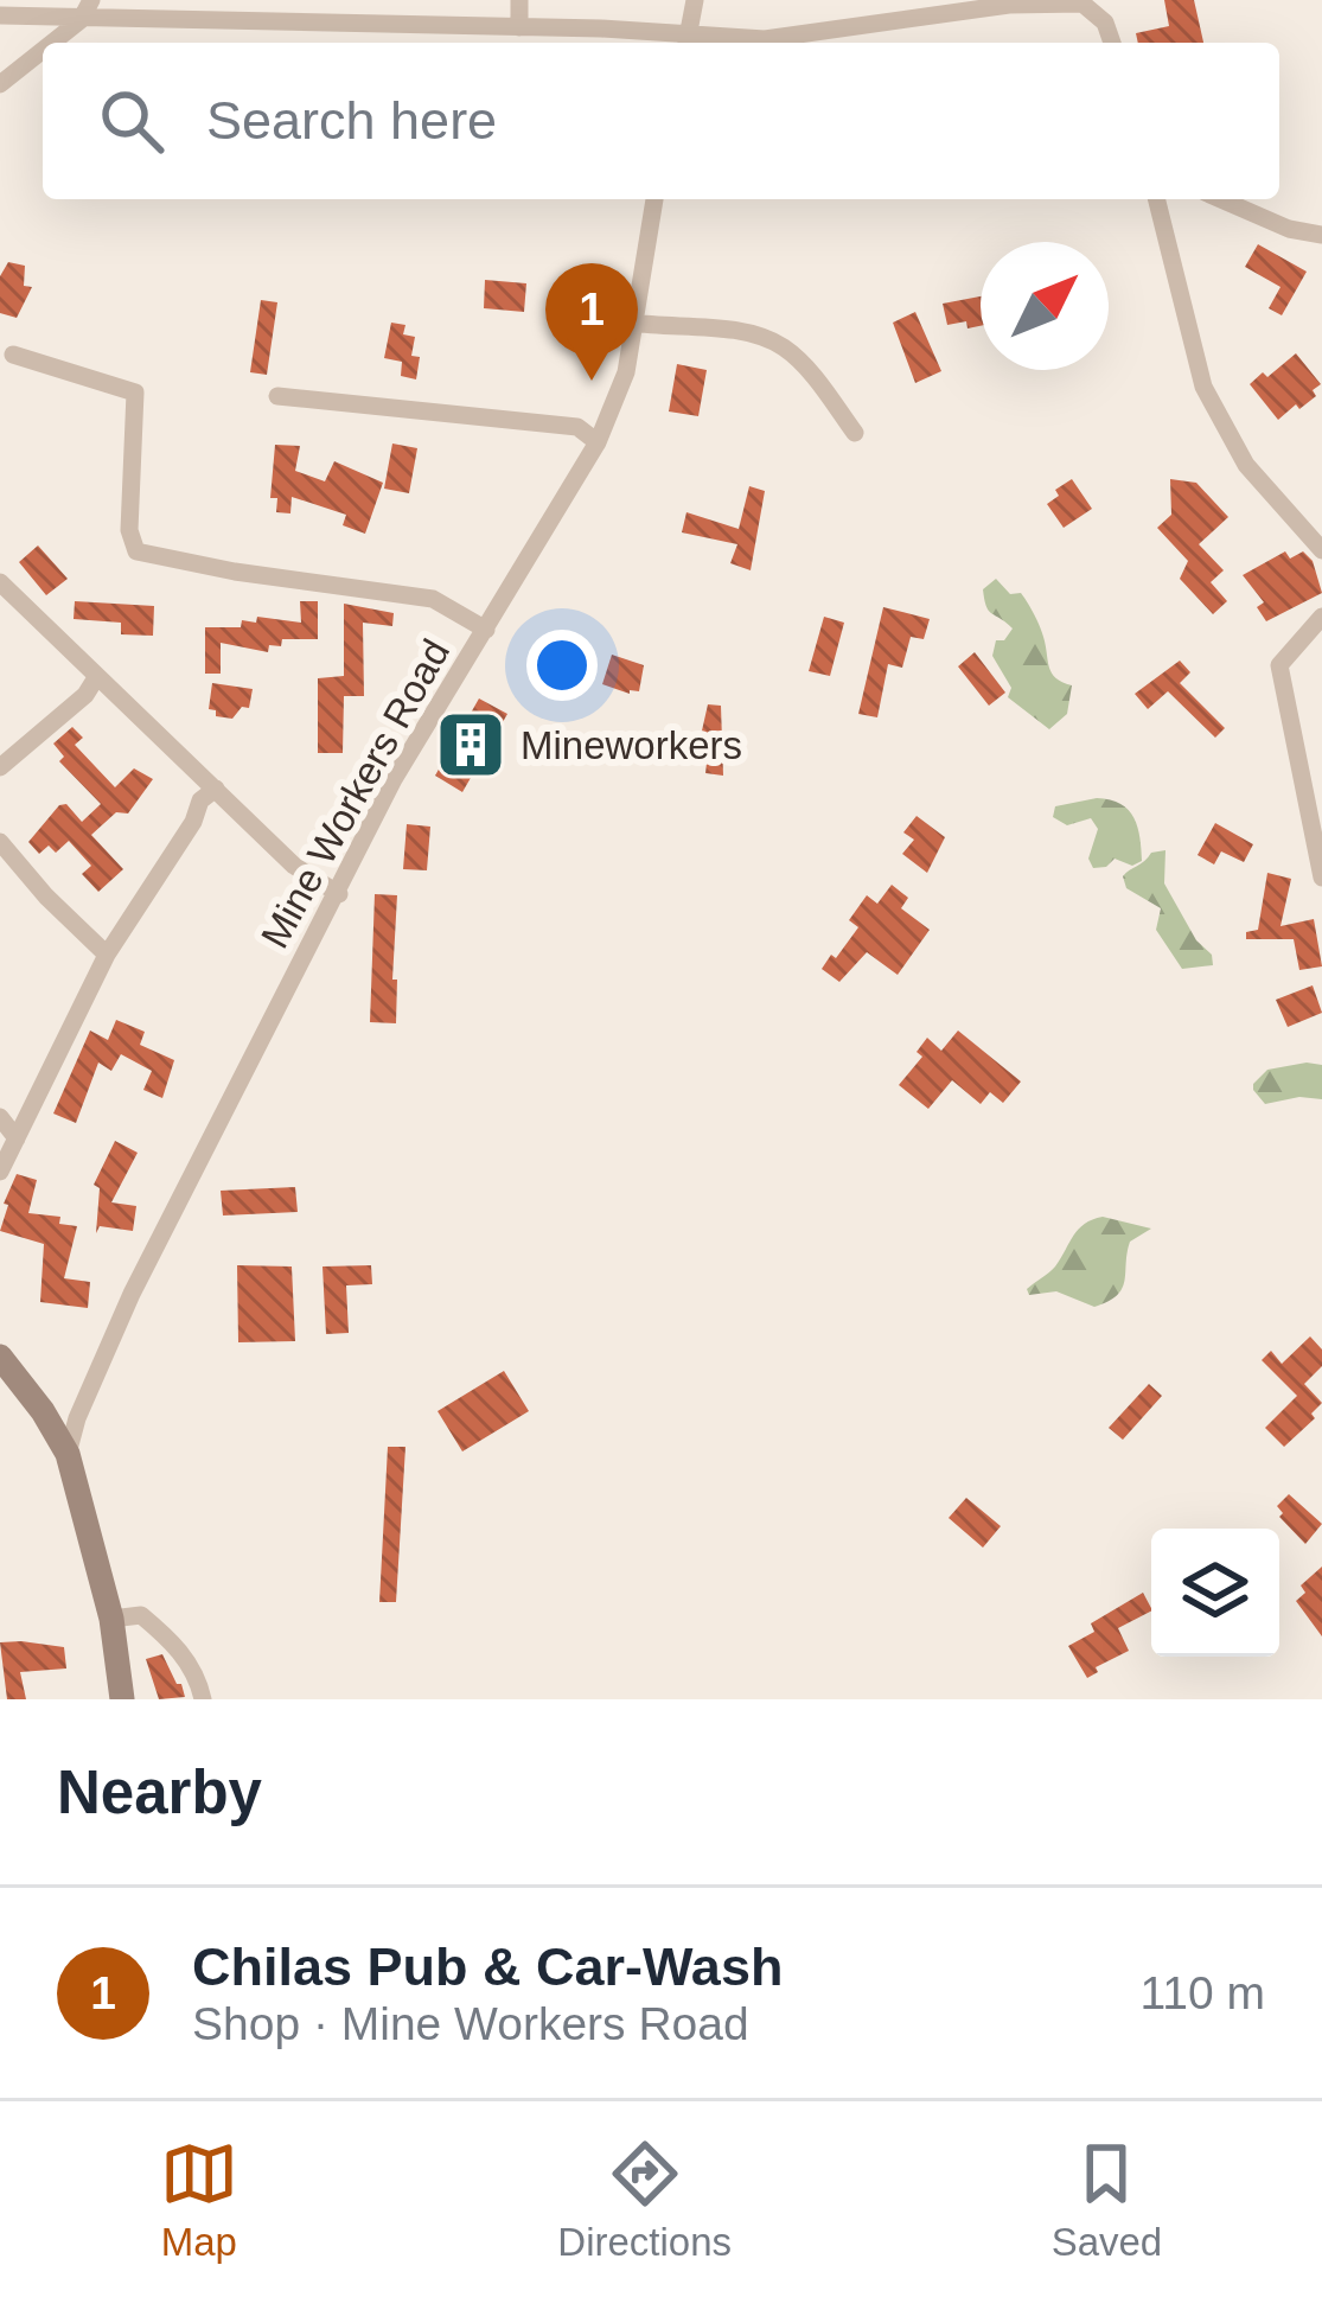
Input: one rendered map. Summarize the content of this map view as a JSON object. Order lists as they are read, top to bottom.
{
  "streets": {
    "street": ["Mine Workers Road"]
  },
  "places": {
    "building": ["Mineworkers"]
  },
  "north": "top right",
  "page": {
    "search": "Search here",
    "pins": "1",
    "heading": "Nearby",
    "list": [
      {
        "mark": "1",
        "name": "Chilas Pub & Car-Wash",
        "note": "Shop · Mine Workers Road",
        "value": "110 m"
      }
    ],
    "nav": ["Map", "Directions", "Saved"]
  }
}
